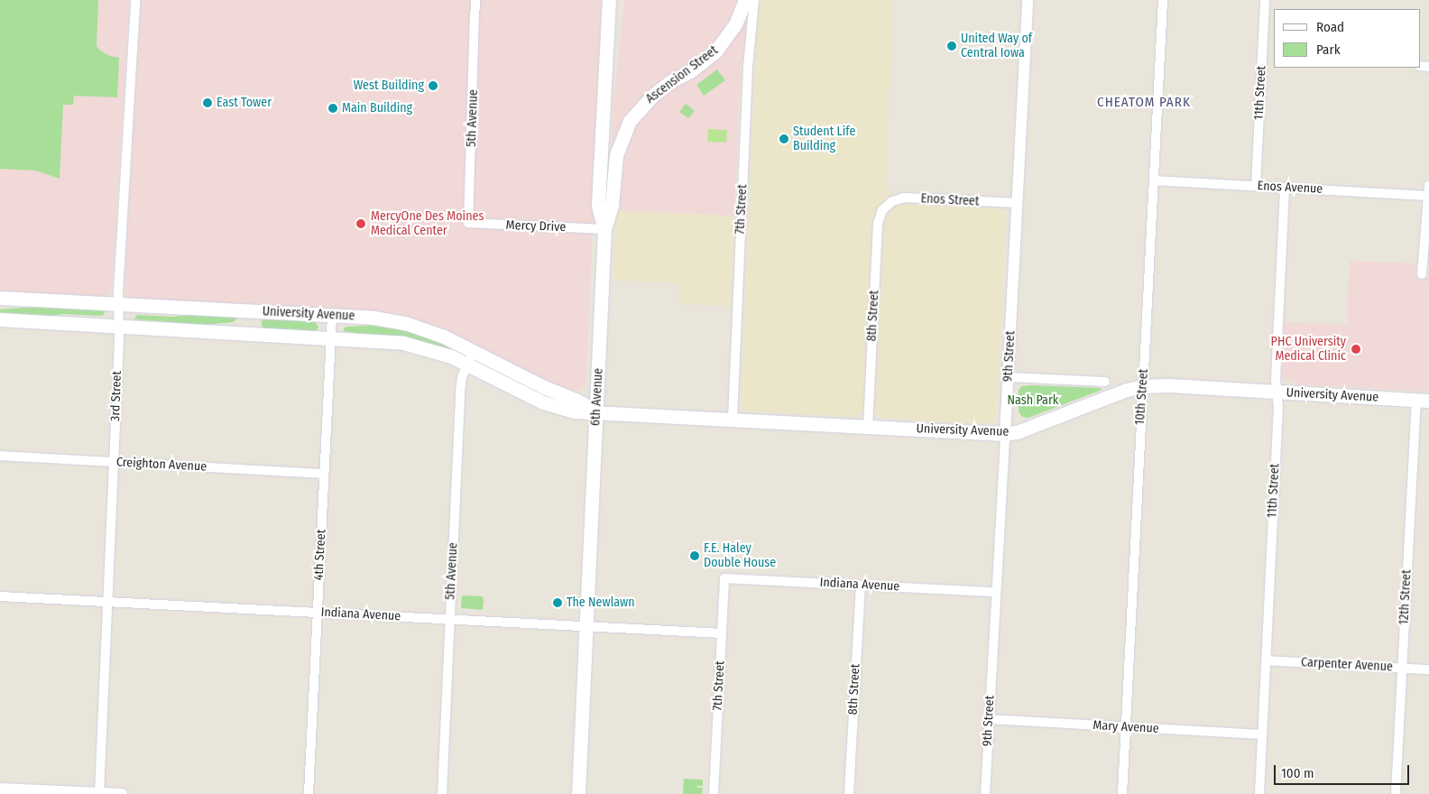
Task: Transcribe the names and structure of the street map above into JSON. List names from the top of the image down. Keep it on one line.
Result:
{"streets":{"main road":["Ascension Street","University Avenue","6th Avenue"],"street":["11th Street","5th Avenue","Enos Avenue","Enos Street","7th Street","Mercy Drive","8th Street","9th Street","3rd Street","10th Street","Creighton Avenue","4th Street","Indiana Avenue","12th Street","Carpenter Avenue","Mary Avenue"]},"crossings":[["Ascension Street","Mercy Drive"],["Ascension Street","6th Avenue"],["11th Street","Enos Avenue"],["11th Street","University Avenue"],["11th Street","Carpenter Avenue"],["11th Street","Mary Avenue"],["5th Avenue","Mercy Drive"],["5th Avenue","University Avenue"],["5th Avenue","Indiana Avenue"],["Enos Avenue","10th Street"],["Enos Street","8th Street"],["Enos Street","9th Street"],["7th Street","University Avenue"],["7th Street","Indiana Avenue"],["Mercy Drive","6th Avenue"],["University Avenue","8th Street"],["University Avenue","9th Street"],["University Avenue","3rd Street"],["University Avenue","6th Avenue"],["University Avenue","10th Street"],["University Avenue","4th Street"],["University Avenue","12th Street"],["8th Street","Indiana Avenue"],["9th Street","Indiana Avenue"],["9th Street","Mary Avenue"],["3rd Street","Creighton Avenue"],["3rd Street","Indiana Avenue"],["6th Avenue","Indiana Avenue"],["10th Street","Mary Avenue"],["Creighton Avenue","4th Street"],["4th Street","Indiana Avenue"],["12th Street","Carpenter Avenue"]],"districts":["CHEATOM PARK"],"parks":["Nash Park"],"places":["United Way of Central Iowa","West Building","East Tower","Main Building","Student Life Building","MercyOne Des Moines Medical Center","PHC University Medical Clinic","F.E. Haley Double House","The Newlawn"],"legend":["Road","Park"],"scale_bar":"100 m"}
